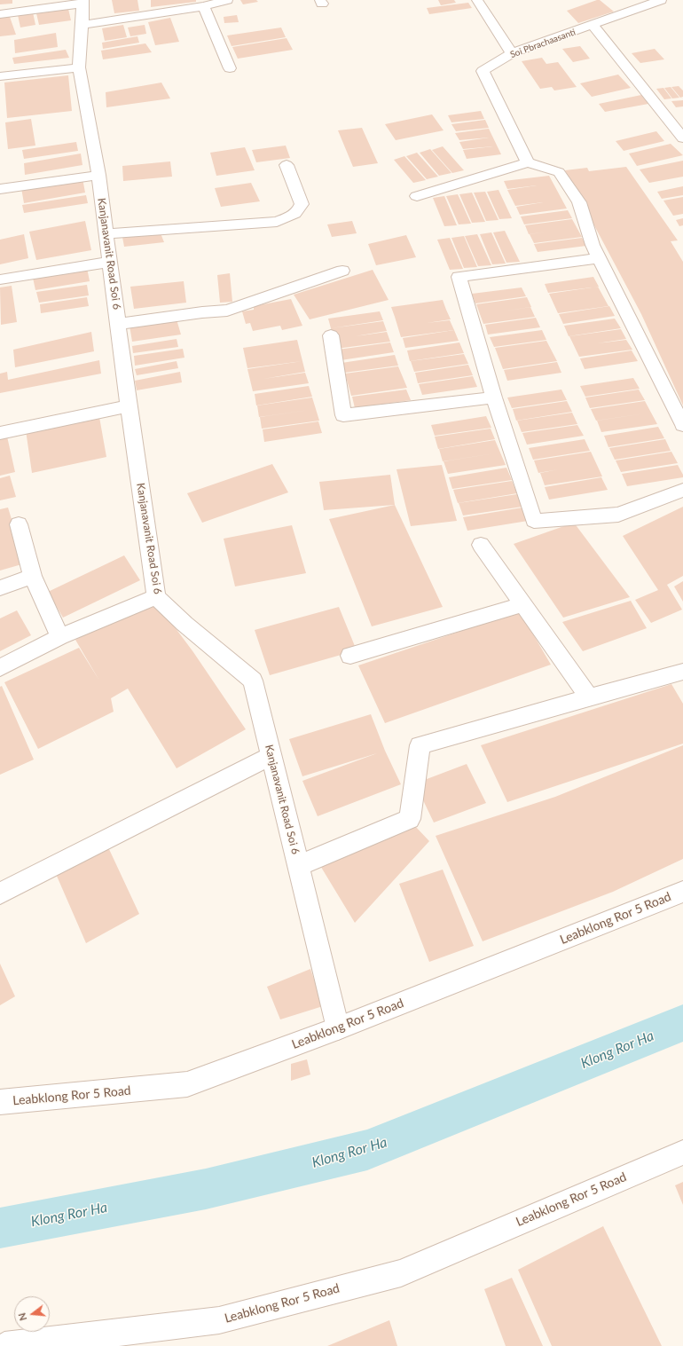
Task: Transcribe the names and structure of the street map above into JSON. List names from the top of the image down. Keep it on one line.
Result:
{"streets":{"street":["Soi Pbrachaasanti","Kanjanavanit Road Soi 6","Leabklong Ror 5 Road"]},"crossings":[["Kanjanavanit Road Soi 6","Leabklong Ror 5 Road"]],"water":["Klong Ror Ha"],"north":"left"}
